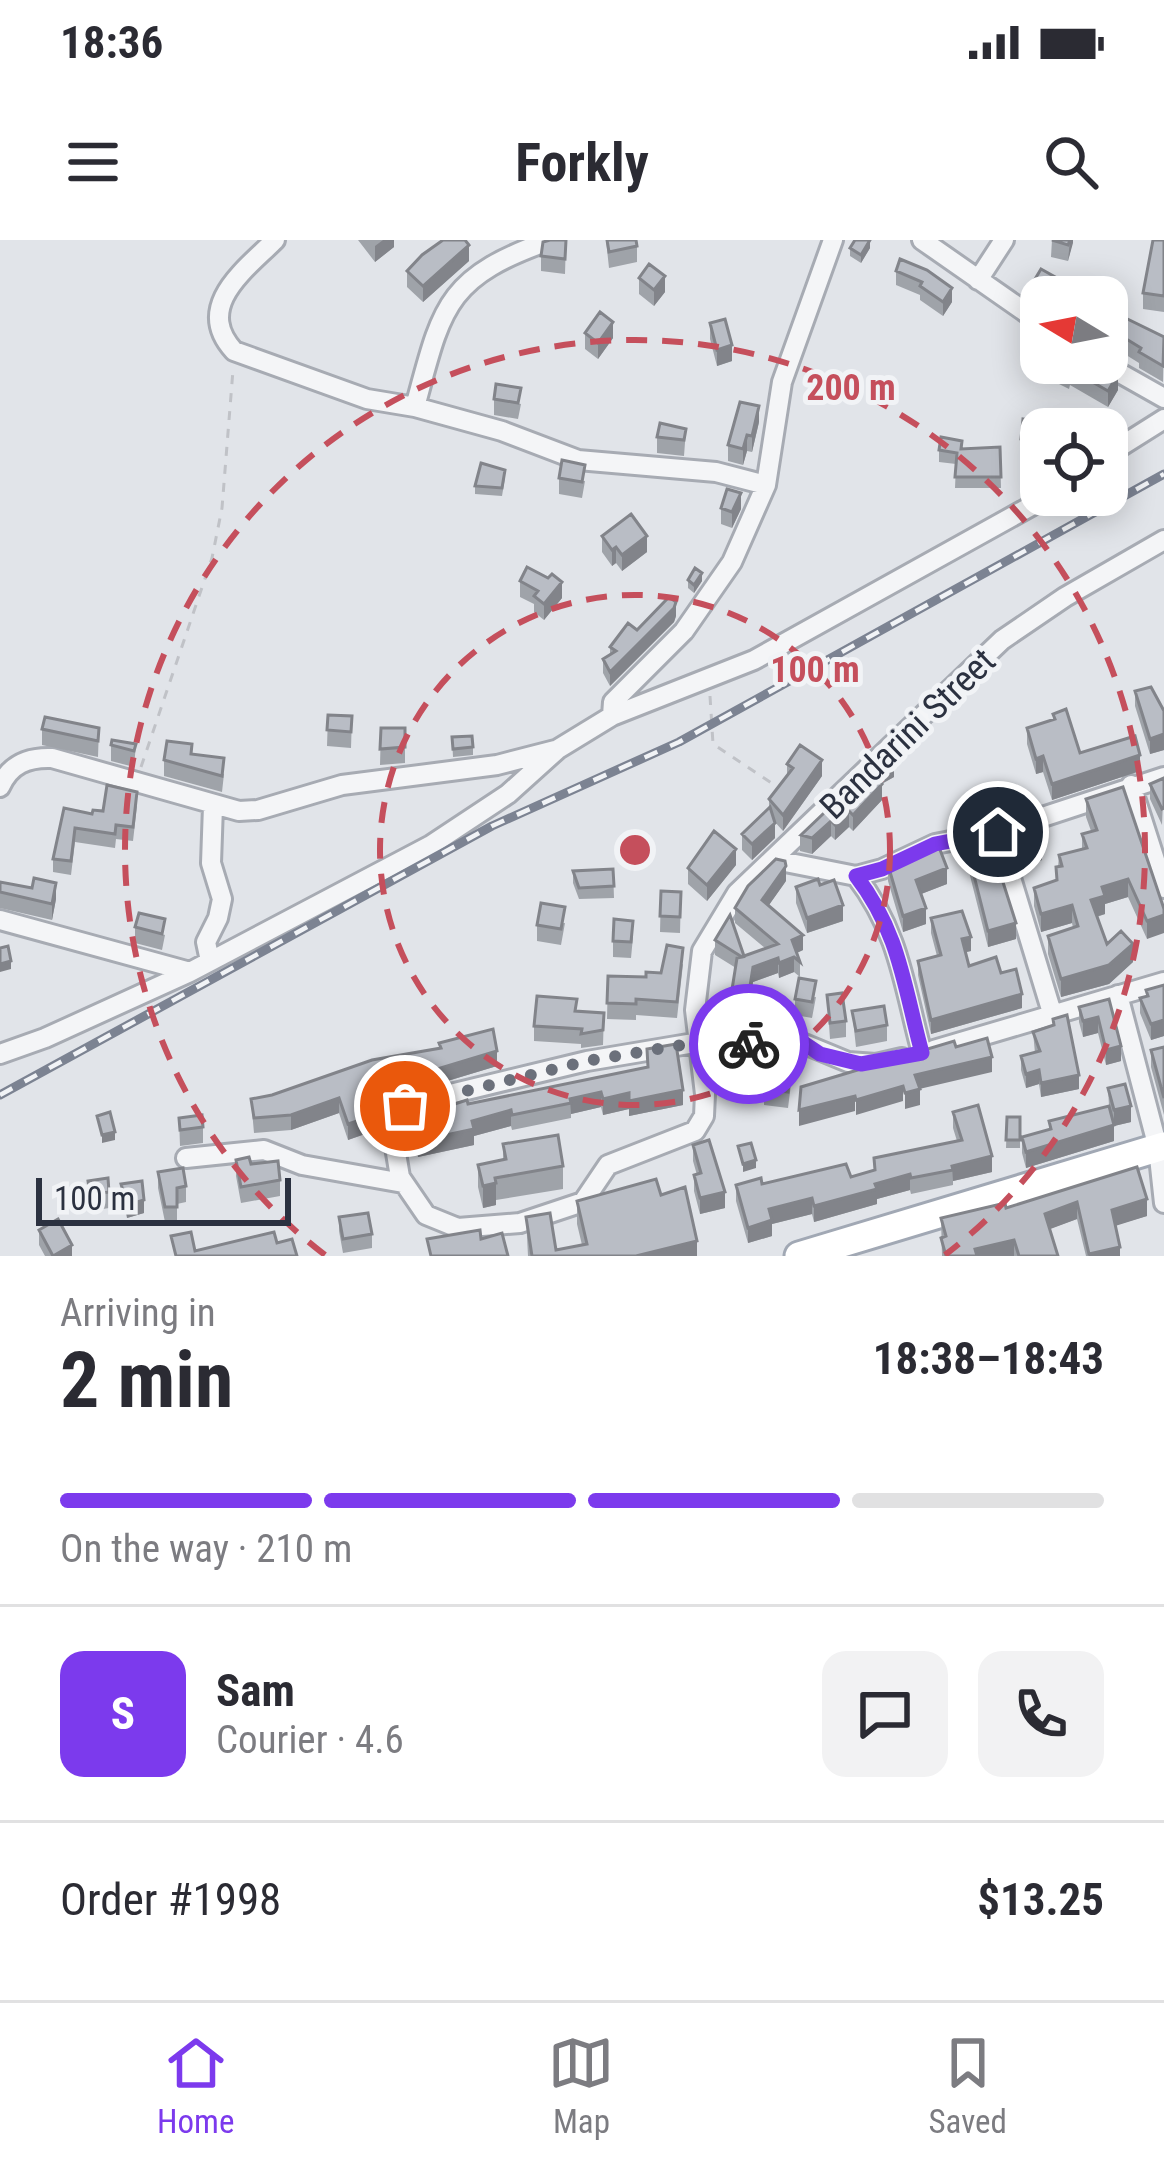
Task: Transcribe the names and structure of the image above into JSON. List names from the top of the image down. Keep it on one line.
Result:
{"streets":{"street":["Bandarini Street"]},"scale_bar":"100 m","north":"left","page":{"status":"18:36","header":"Forkly","scale":"100 m","heading":["2 min","Arriving in","18:38–18:43"],"panel":["Sam","Courier · 4.6","Order #1998","$13.25"],"bar":"On the way · 210 m","round":"S","tabs":["Home","Map","Saved"]},"rings":["200 m","100 m"]}
